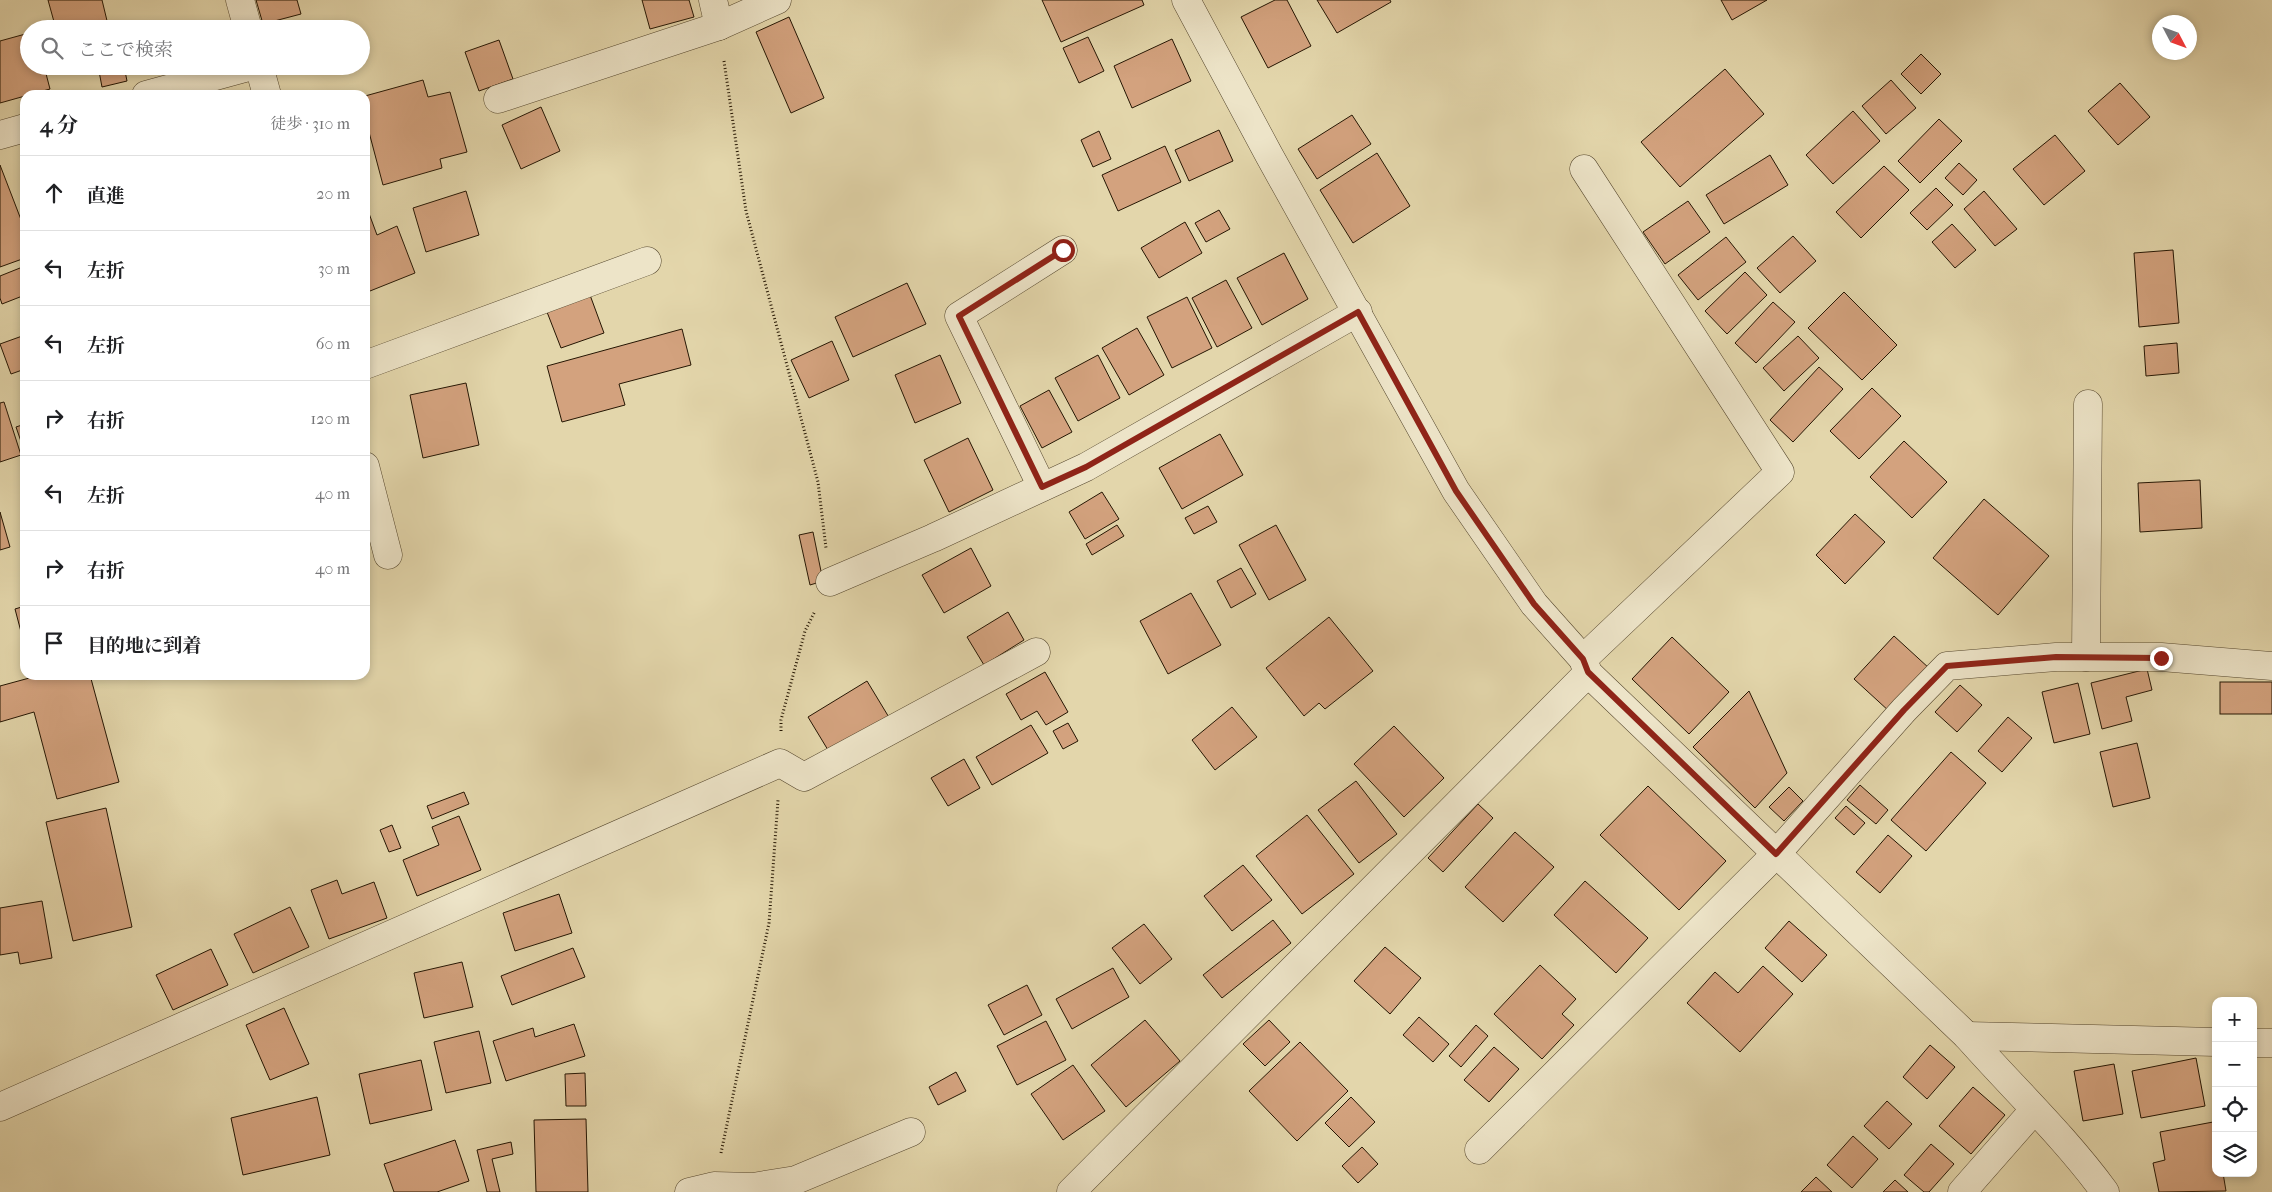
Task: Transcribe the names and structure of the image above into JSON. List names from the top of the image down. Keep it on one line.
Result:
{"north":"bottom right","page":{"search":"ここで検索","heading":["4 分","徒歩 · 310 m"],"list":[["直進","20 m"],["左折","30 m"],["左折","60 m"],["右折","120 m"],["左折","40 m"],["右折","40 m"],"目的地に到着"],"map_buttons":["+","−"]}}
